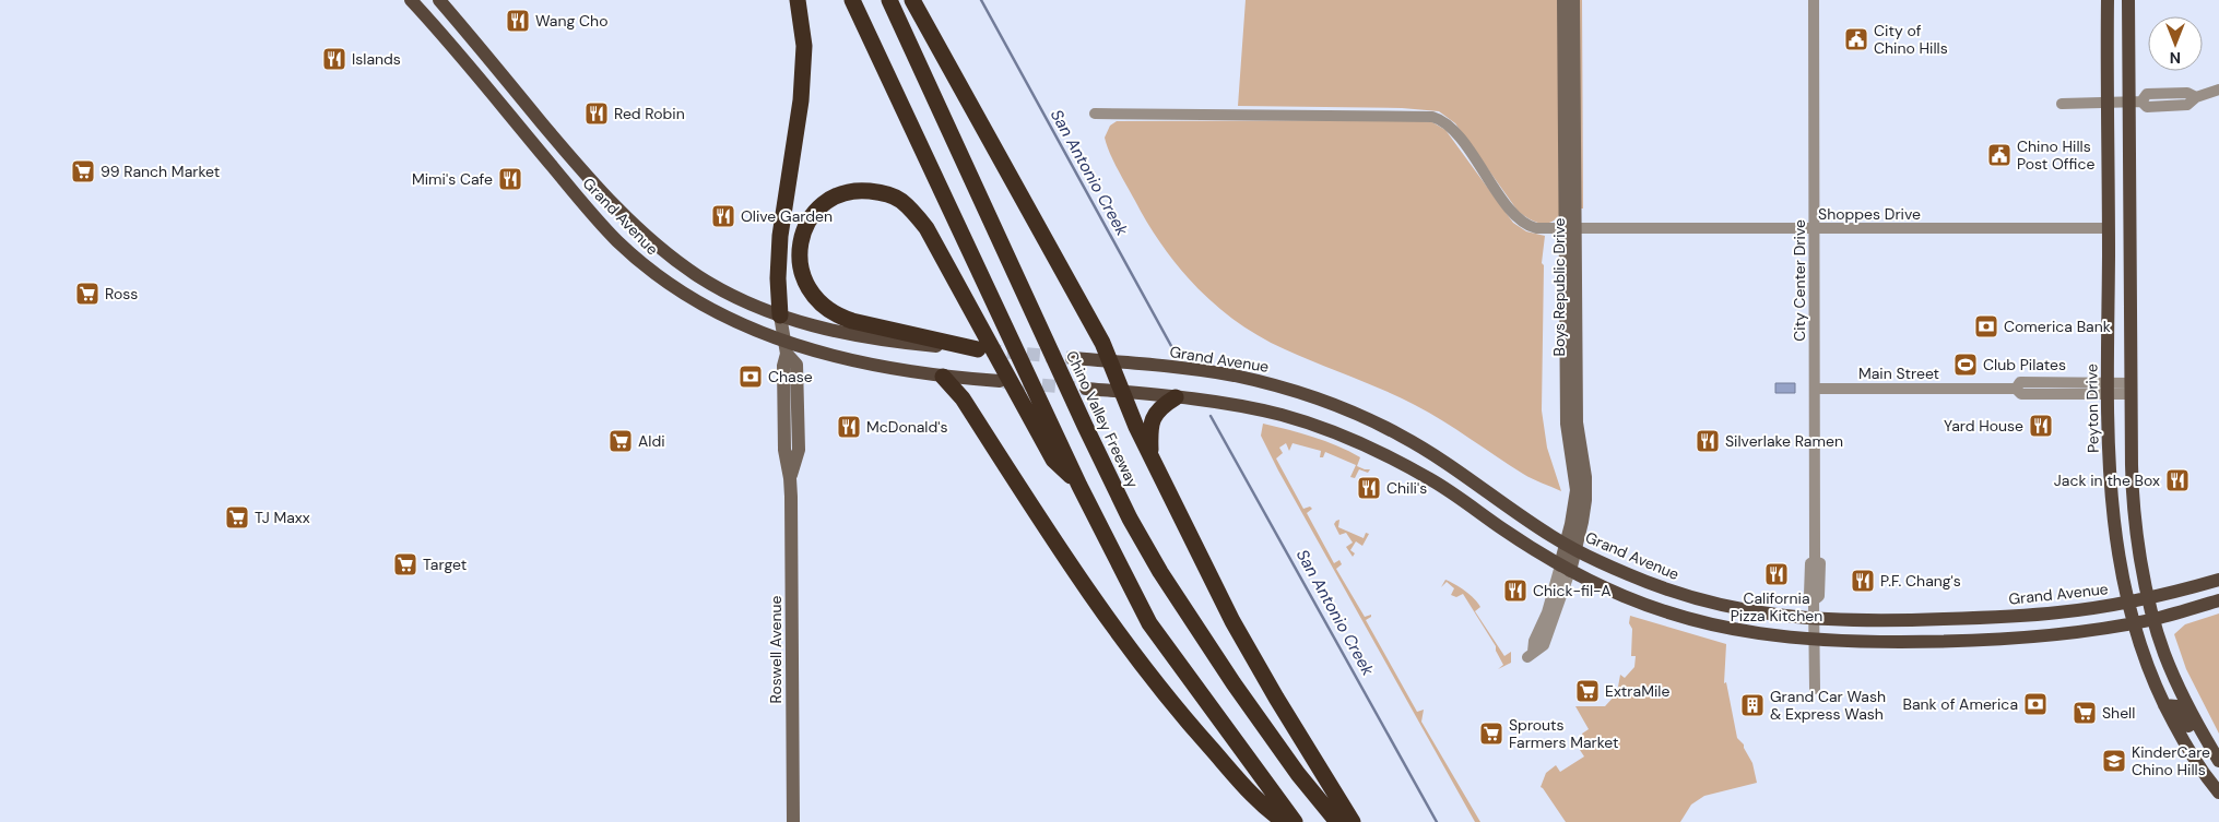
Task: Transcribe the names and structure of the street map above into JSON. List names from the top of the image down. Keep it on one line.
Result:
{"streets":{"highway":["Chino Valley Freeway"],"main road":["Grand Avenue","Boys Republic Drive","Peyton Drive","Roswell Avenue"],"street":["Shoppes Drive","City Center Drive","Main Street"]},"crossings":[["Shoppes Drive","City Center Drive"],["Shoppes Drive","Boys Republic Drive"],["Shoppes Drive","Peyton Drive"],["Grand Avenue","City Center Drive"],["Grand Avenue","Boys Republic Drive"],["Grand Avenue","Peyton Drive"],["Grand Avenue","Roswell Avenue"],["City Center Drive","Main Street"],["Main Street","Peyton Drive"]],"water":["San Antonio Creek"],"places":{"restaurant":["Wang Cho","Islands","Red Robin","Mimi's Cafe","Olive Garden","Yard House","McDonald's","Silverlake Ramen","Jack in the Box","Chili's","California Pizza Kitchen","P.F. Chang's","Chick-fil-A"],"public building":["City of Chino Hills","Chino Hills Post Office"],"supermarket":["99 Ranch Market","Ross","Aldi","TJ Maxx","Target","ExtraMile","Shell","Sprouts Farmers Market"],"bank":["Comerica Bank","Chase","Bank of America"],"sports":["Club Pilates"],"building":["Grand Car Wash & Express Wash"],"school or university":["KinderCare Chino Hills"]},"north":"bottom"}
